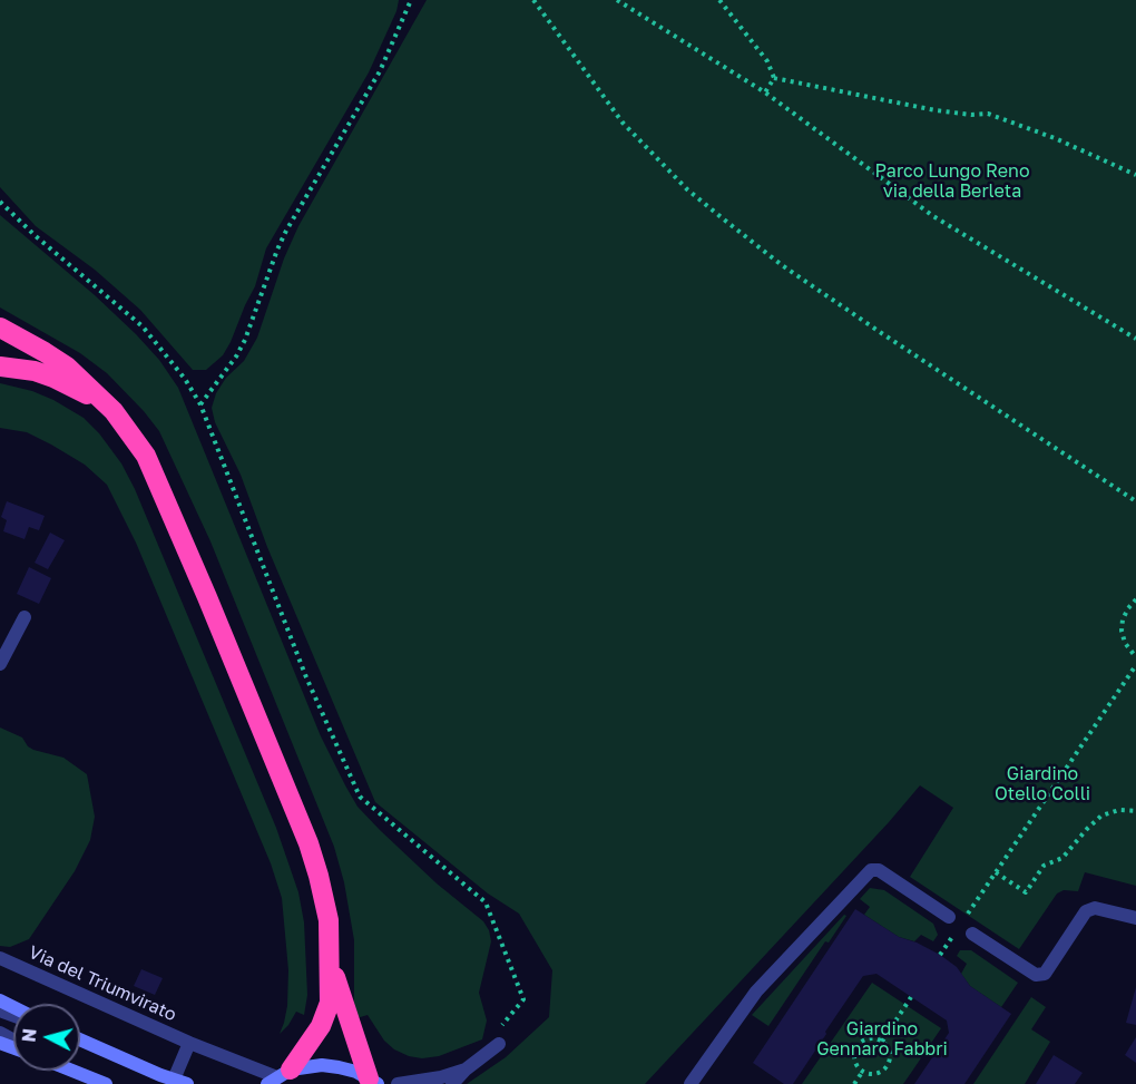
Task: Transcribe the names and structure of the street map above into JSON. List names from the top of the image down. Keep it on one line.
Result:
{"streets":{"main road":["Via del Triumvirato"]},"parks":["Parco Lungo Reno via della Berleta","Giardino Otello Colli","Giardino Gennaro Fabbri"],"north":"left"}
